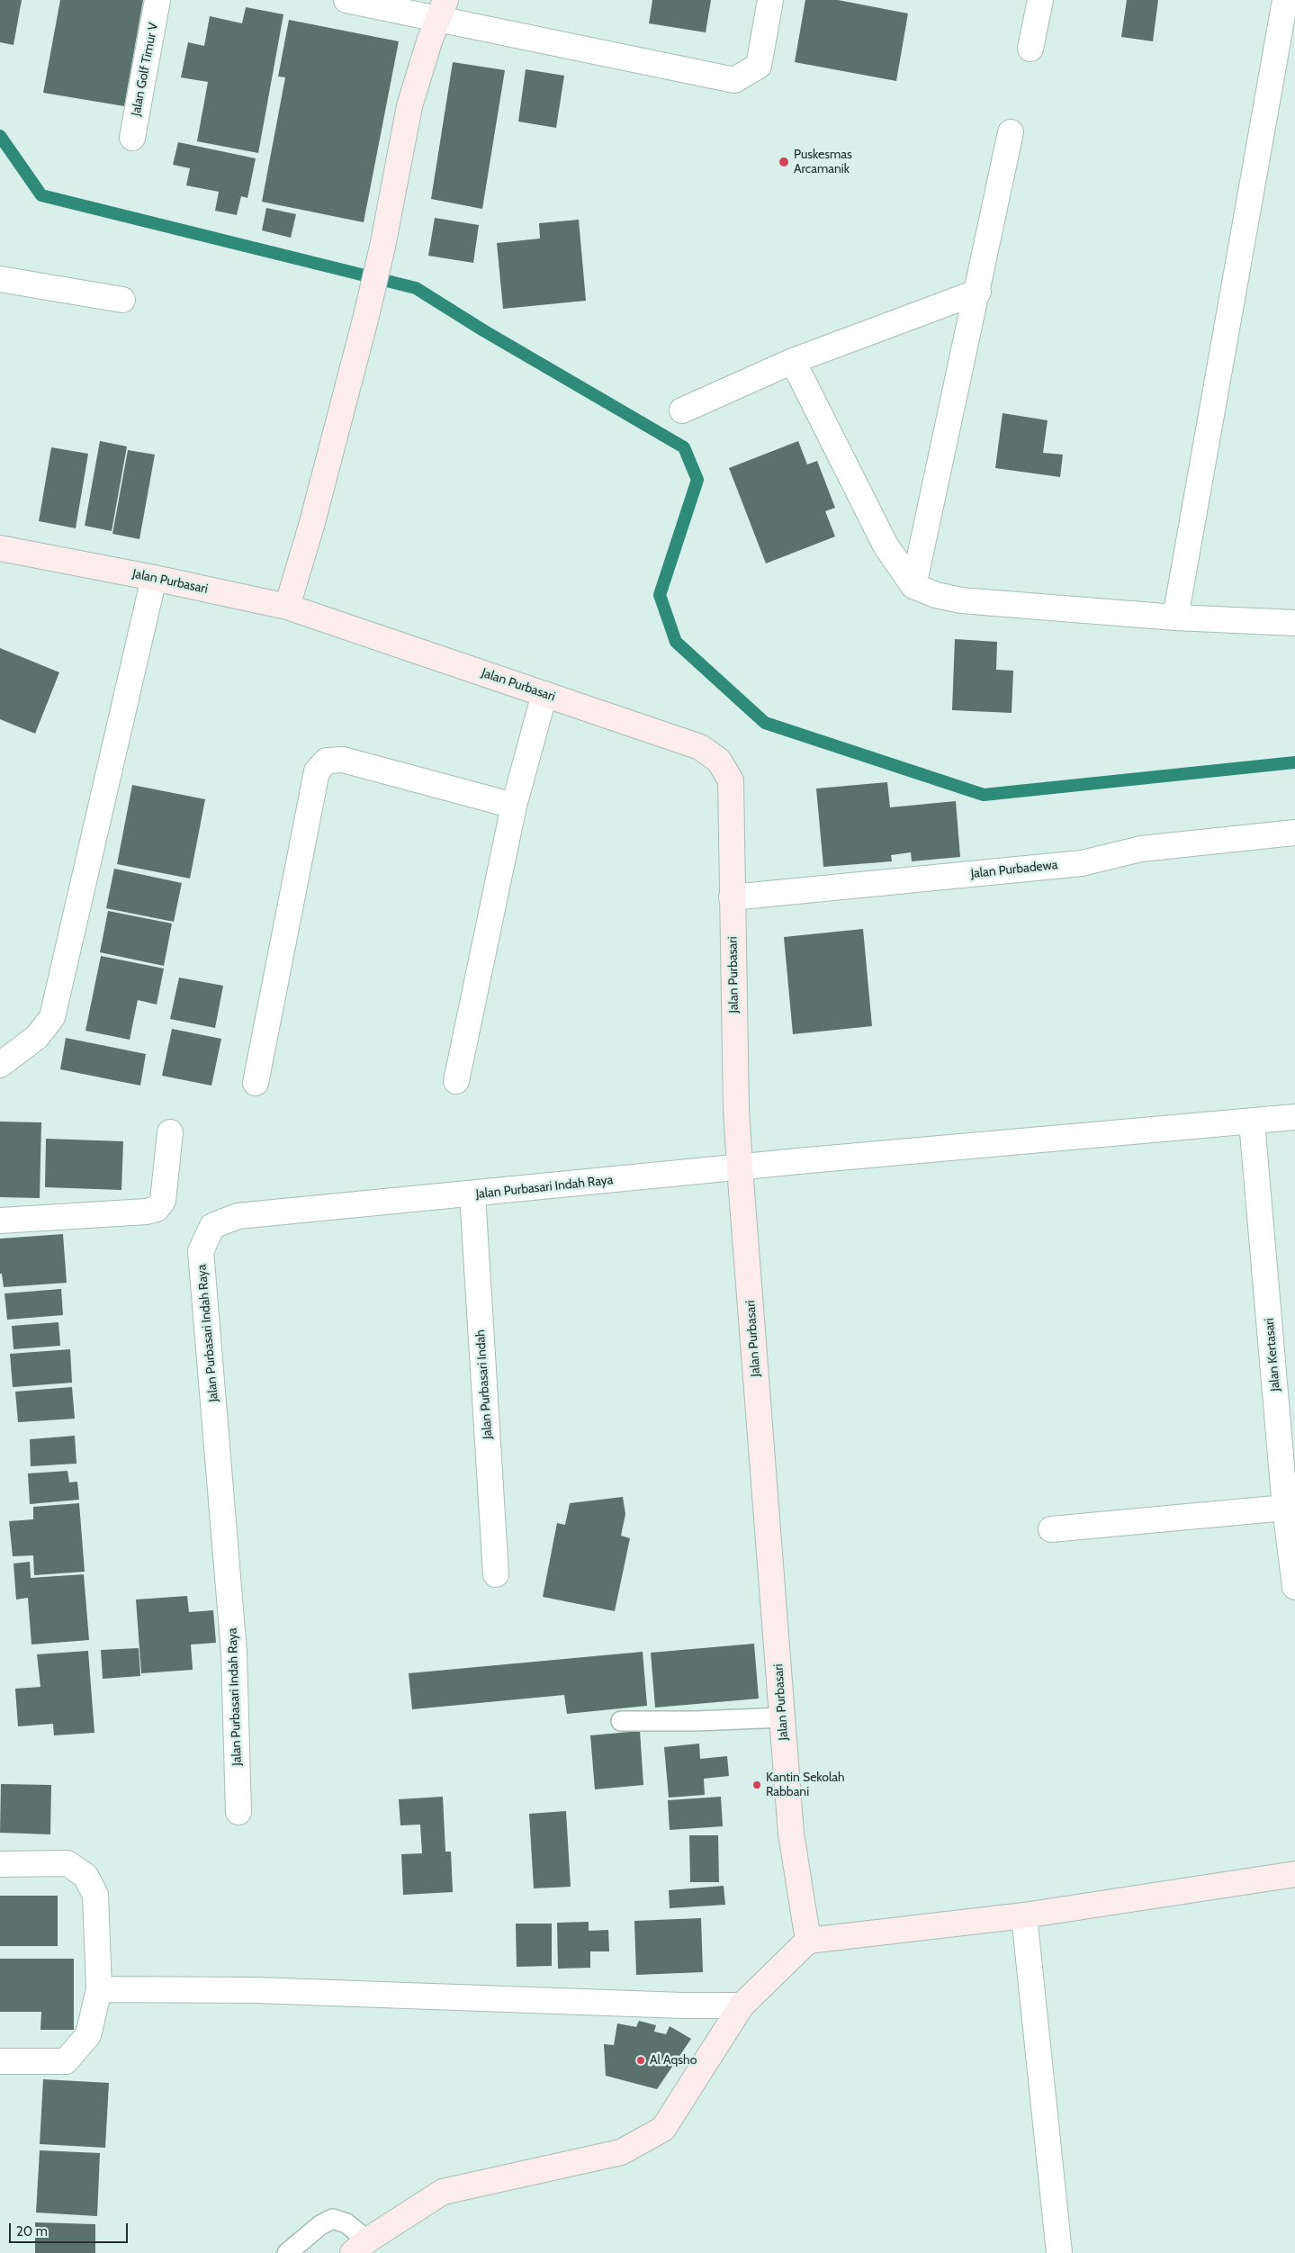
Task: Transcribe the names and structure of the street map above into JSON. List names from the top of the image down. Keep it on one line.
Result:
{"streets":{"street":["Jalan Golf Timur V","Jalan Purbasari","Jalan Purbadewa","Jalan Purbasari Indah Raya","Jalan Kertasari","Jalan Purbasari Indah"]},"crossings":[["Jalan Purbasari","Jalan Purbadewa"],["Jalan Purbasari","Jalan Purbasari Indah Raya"],["Jalan Purbasari Indah Raya","Jalan Kertasari"],["Jalan Purbasari Indah Raya","Jalan Purbasari Indah"]],"places":["Puskesmas Arcamanik","Kantin Sekolah Rabbani","Al Aqsho"],"scale_bar":"20 m"}
